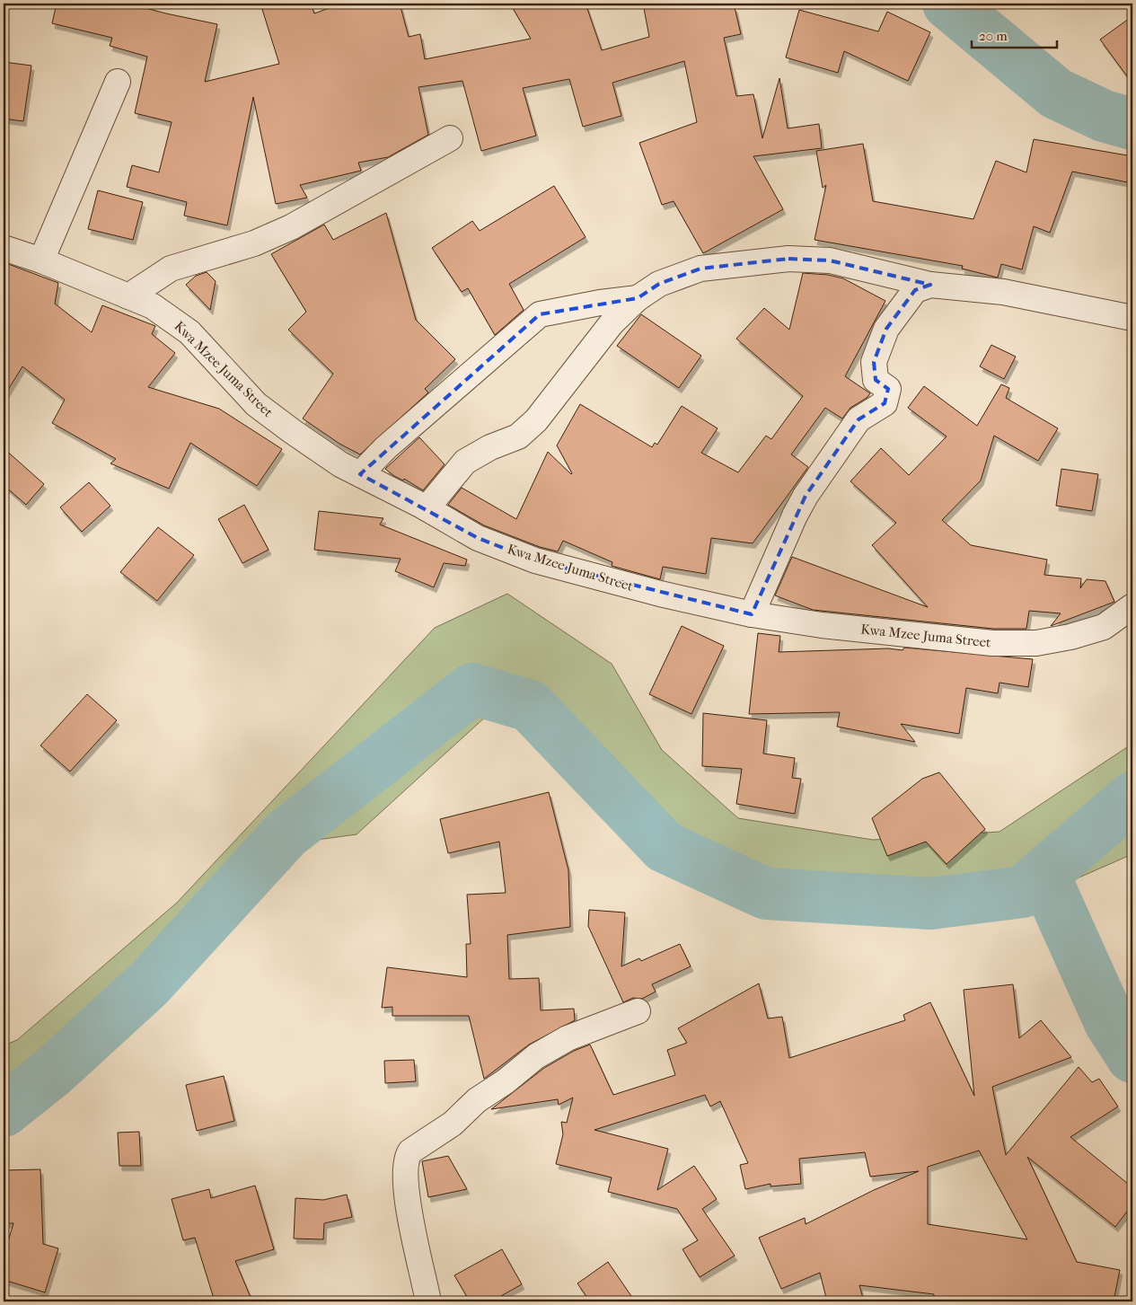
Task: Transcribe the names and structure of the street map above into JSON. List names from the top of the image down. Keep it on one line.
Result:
{"streets":{"street":["Kwa Mzee Juma Street"]},"scale_bar":"20 m"}
